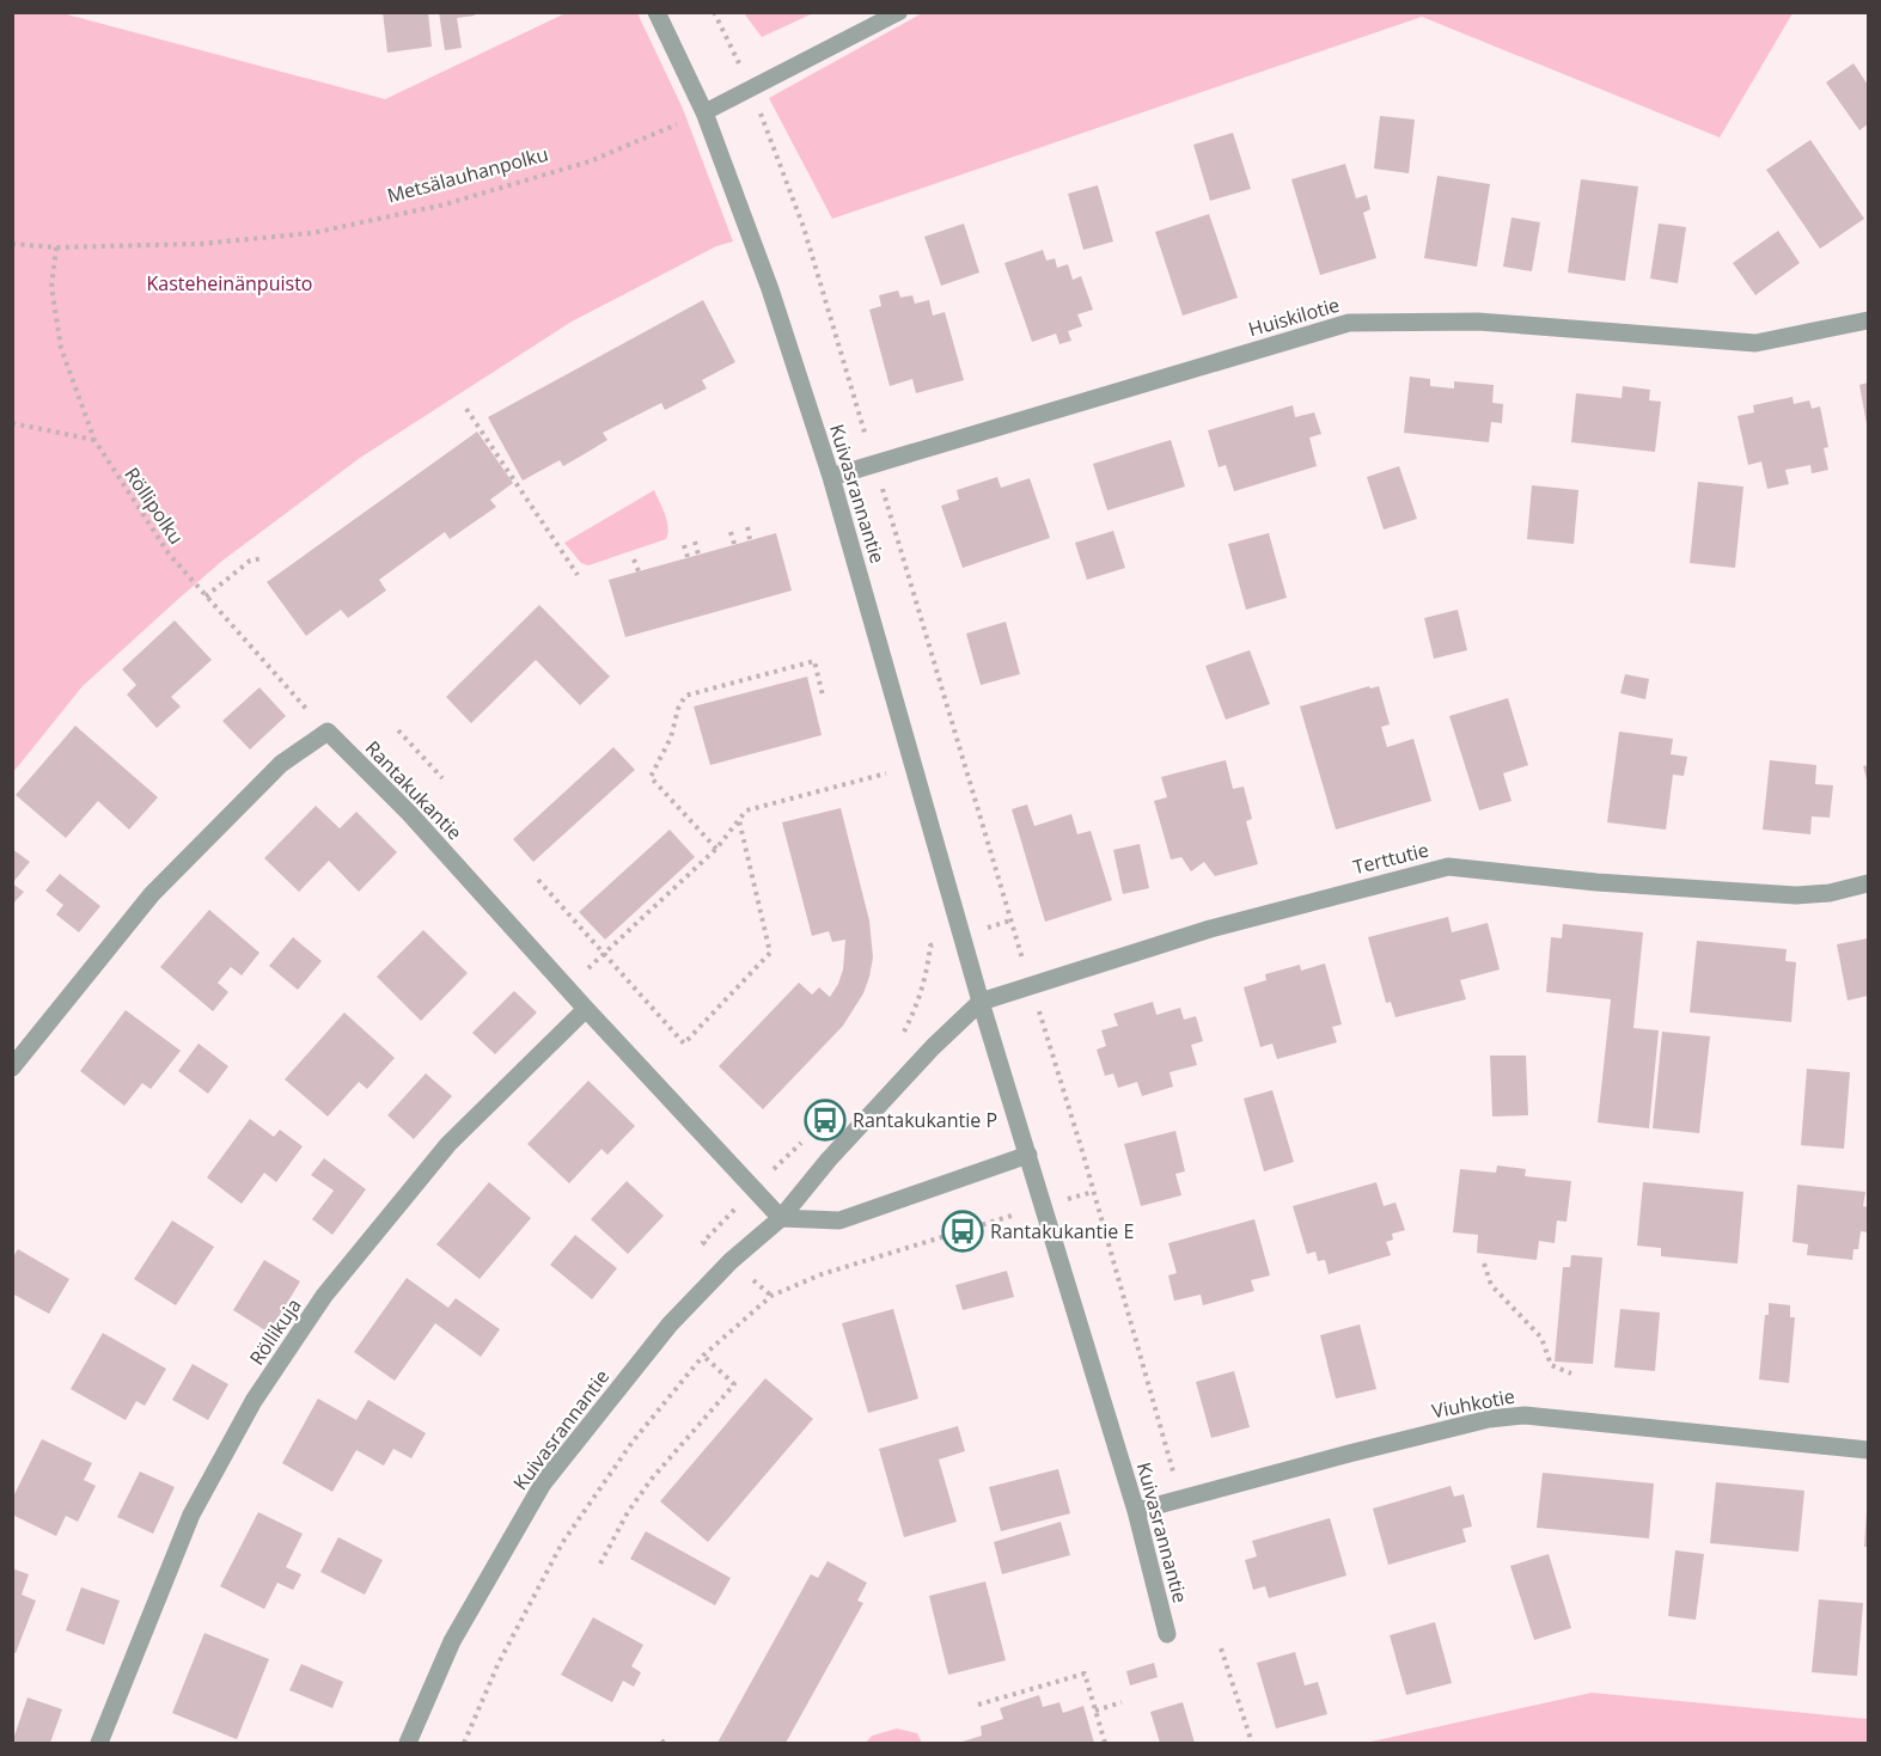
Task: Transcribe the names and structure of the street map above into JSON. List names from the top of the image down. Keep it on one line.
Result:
{"streets":{"street":["Huiskilotie","Kuivasrannantie","Rantakukantie","Terttutie","Röllikuja","Viuhkotie"],"path":["Metsälauhanpolku","Röllipolku"]},"crossings":[["Metsälauhanpolku","Kuivasrannantie"],["Metsälauhanpolku","Röllipolku"],["Huiskilotie","Kuivasrannantie"],["Kuivasrannantie","Rantakukantie"],["Kuivasrannantie","Terttutie"],["Kuivasrannantie","Viuhkotie"],["Röllipolku","Rantakukantie"],["Rantakukantie","Röllikuja"]],"parks":["Kasteheinänpuisto"],"places":{"bus stop":["Rantakukantie P","Rantakukantie E"]}}
